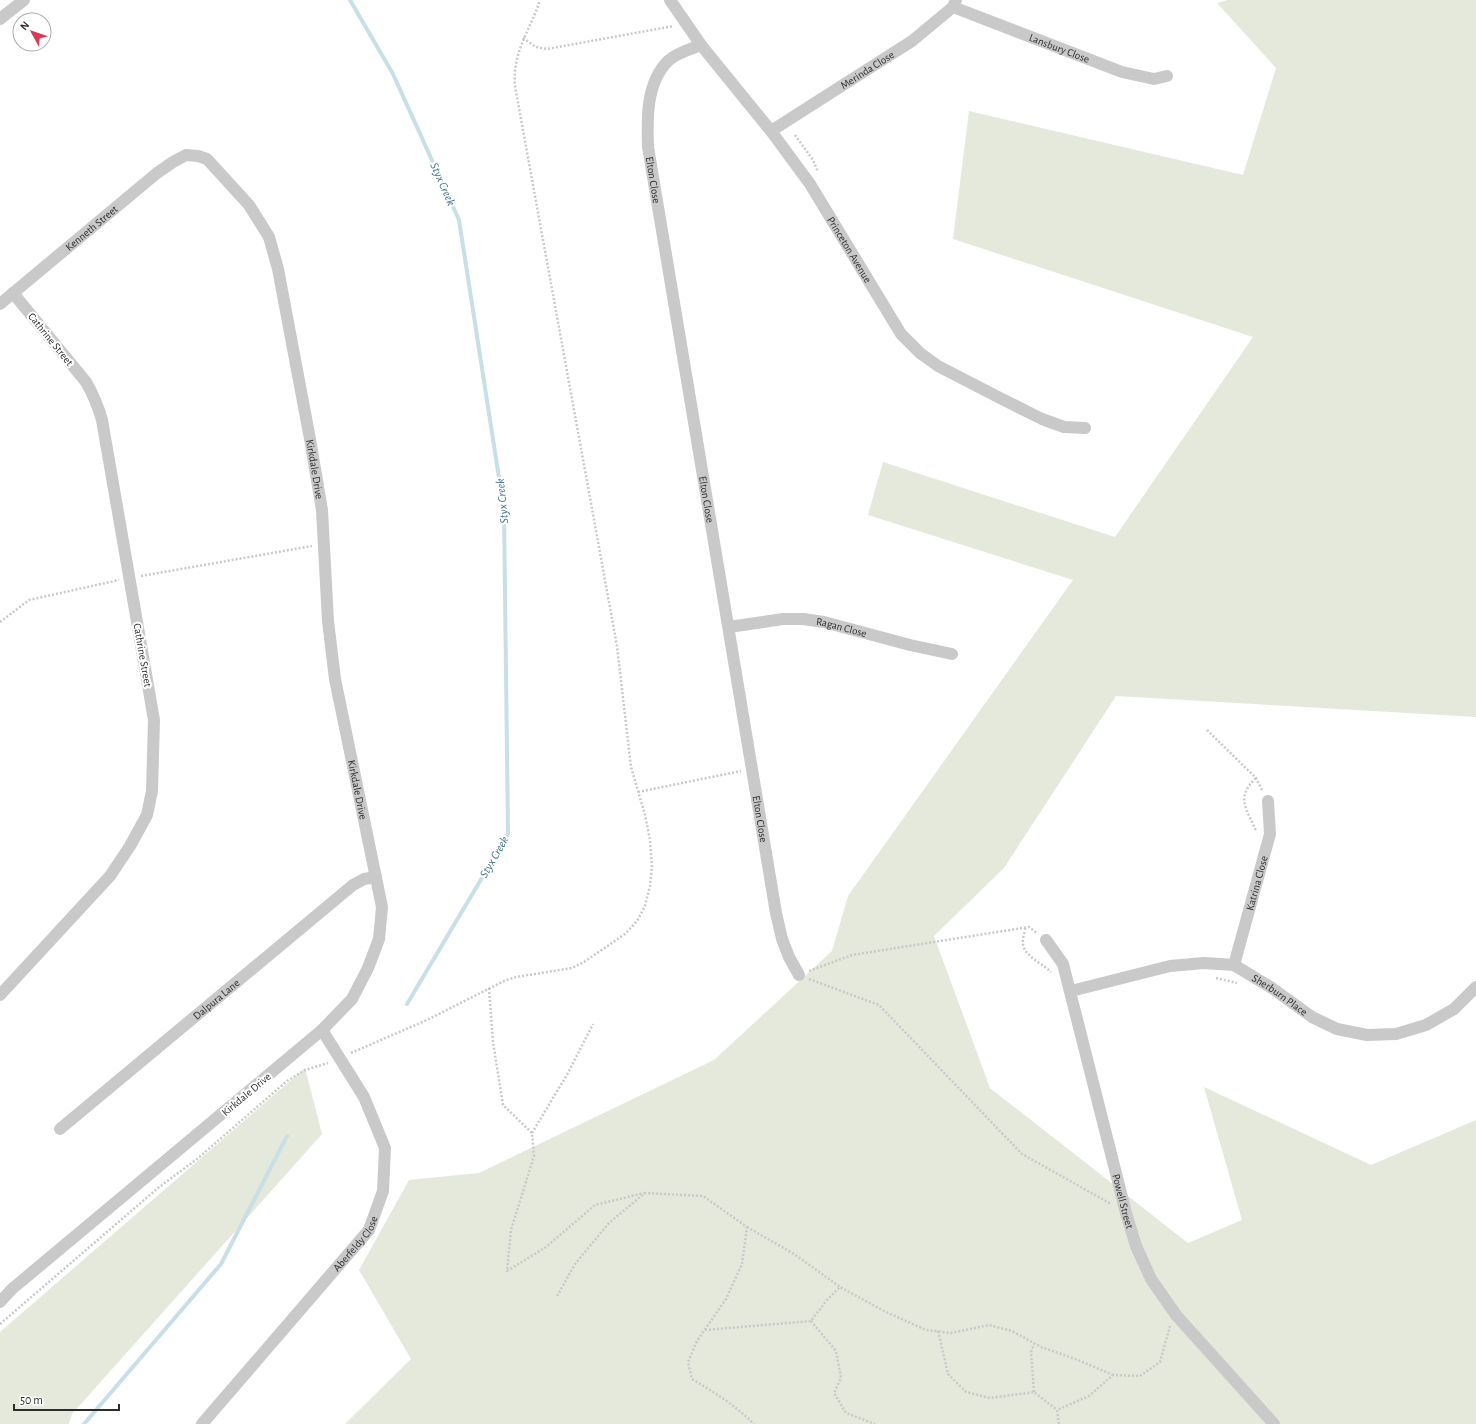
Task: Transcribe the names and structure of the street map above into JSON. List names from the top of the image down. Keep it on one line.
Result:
{"streets":{"street":["Lansbury Close","Merinda Close","Elton Close","Kenneth Street","Princeton Avenue","Cathrine Street","Kirkdale Drive","Ragan Close","Katrina Close","Sherburn Place","Dalpura Lane","Powell Street","Aberfeldy Close"]},"crossings":[["Lansbury Close","Merinda Close"],["Merinda Close","Princeton Avenue"],["Elton Close","Princeton Avenue"],["Elton Close","Ragan Close"],["Kenneth Street","Cathrine Street"],["Kenneth Street","Kirkdale Drive"],["Kirkdale Drive","Dalpura Lane"],["Kirkdale Drive","Aberfeldy Close"],["Katrina Close","Sherburn Place"],["Sherburn Place","Powell Street"]],"water":["Styx Creek"],"scale_bar":"50 m","north":"top left"}
